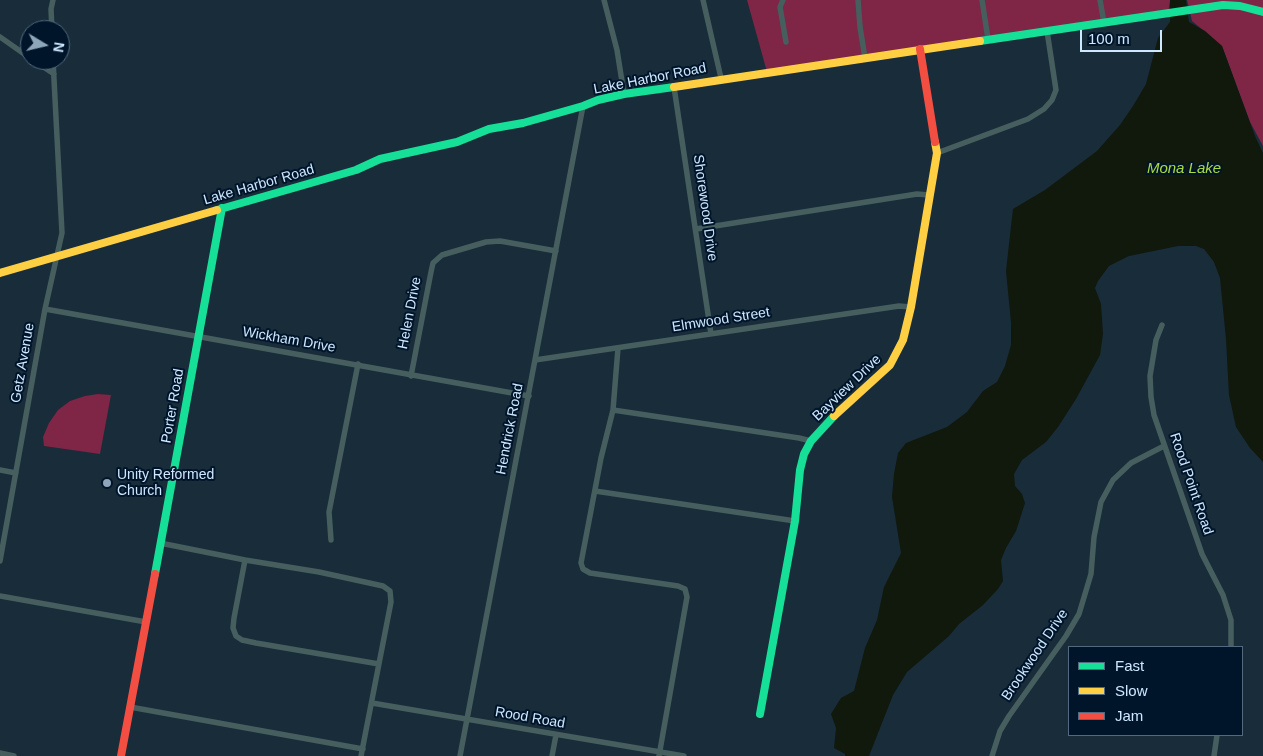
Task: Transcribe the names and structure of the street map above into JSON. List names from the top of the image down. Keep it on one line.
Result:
{"streets":{"street":["Lake Harbor Road","Shorewood Drive","Helen Drive","Elmwood Street","Wickham Drive","Getz Avenue","Bayview Drive","Porter Road","Hendrick Road","Rood Point Road","Brookwood Drive","Rood Road"]},"crossings":[["Lake Harbor Road","Shorewood Drive"],["Lake Harbor Road","Getz Avenue"],["Lake Harbor Road","Bayview Drive"],["Lake Harbor Road","Porter Road"],["Lake Harbor Road","Hendrick Road"],["Shorewood Drive","Elmwood Street"],["Helen Drive","Wickham Drive"],["Helen Drive","Hendrick Road"],["Elmwood Street","Bayview Drive"],["Elmwood Street","Hendrick Road"],["Wickham Drive","Getz Avenue"],["Wickham Drive","Porter Road"],["Wickham Drive","Hendrick Road"],["Hendrick Road","Rood Road"],["Rood Point Road","Brookwood Drive"]],"water":["Mona Lake"],"places":["Unity Reformed Church"],"legend":["Fast","Slow","Jam"],"scale_bar":"100 m","north":"right"}
